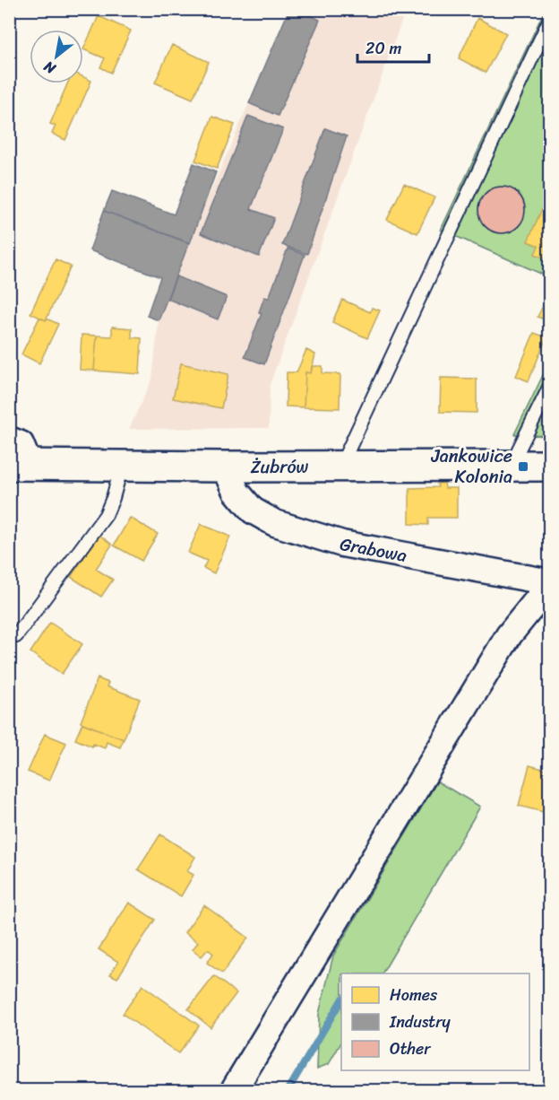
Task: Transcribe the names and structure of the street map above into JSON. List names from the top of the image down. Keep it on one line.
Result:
{"streets":{"main road":["Żubrów"],"street":["Grabowa"]},"crossings":[["Żubrów","Grabowa"]],"places":{"transit":["Jankowice Kolonia"]},"legend":["Homes","Industry","Other"],"scale_bar":"20 m","north":"bottom left"}
